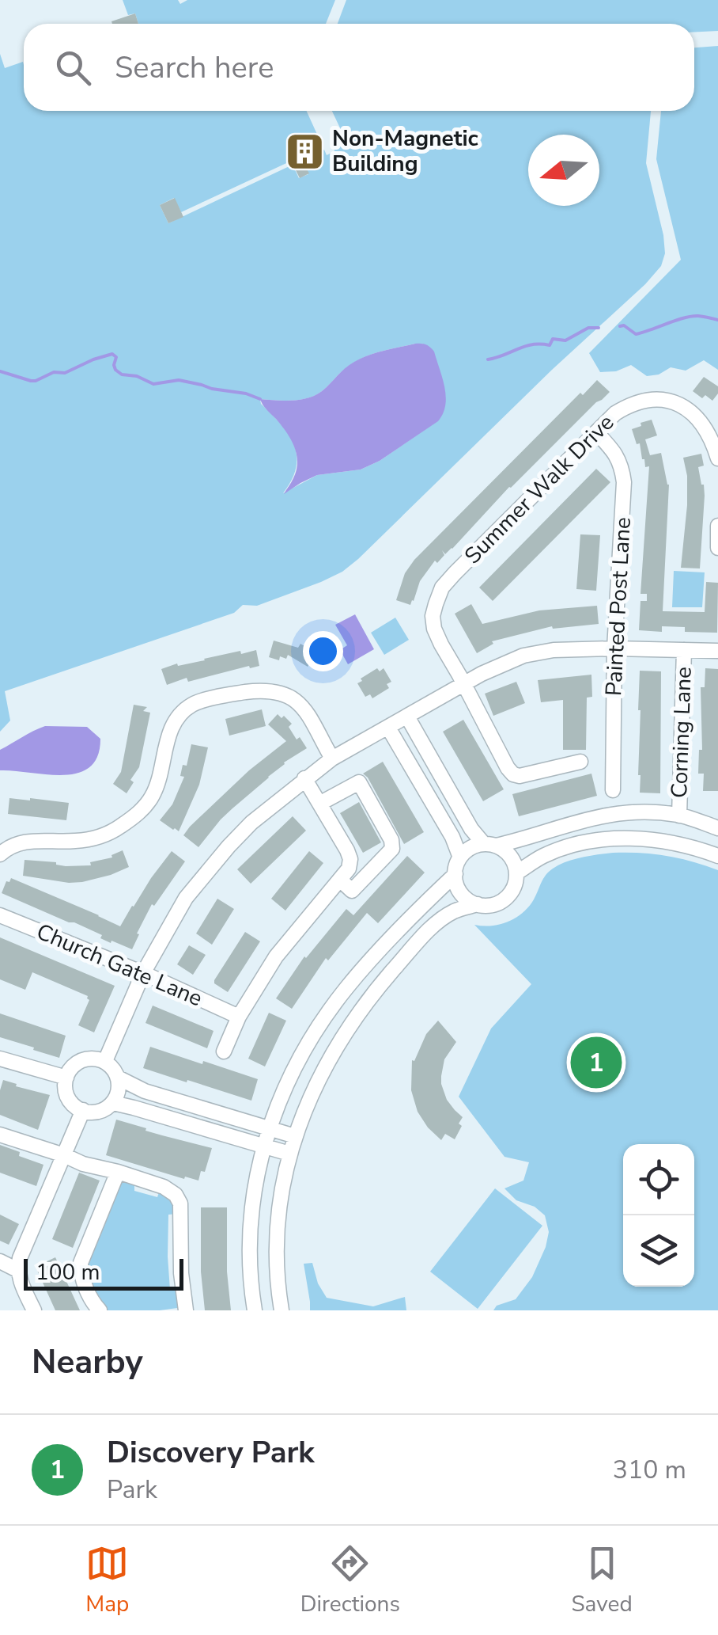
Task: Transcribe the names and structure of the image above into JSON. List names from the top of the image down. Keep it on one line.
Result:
{"streets":{"street":["Summer Walk Drive","Painted Post Lane","Corning Lane","Church Gate Lane"]},"crossings":[["Summer Walk Drive","Painted Post Lane"]],"places":{"building":["Non-Magnetic Building"]},"scale_bar":"100 m","north":"left","page":{"search":"Search here","pins":"1","scale":"100 m","heading":"Nearby","list":[{"mark":"1","name":"Discovery Park","note":"Park","value":"310 m"}],"nav":["Map","Directions","Saved"]}}
